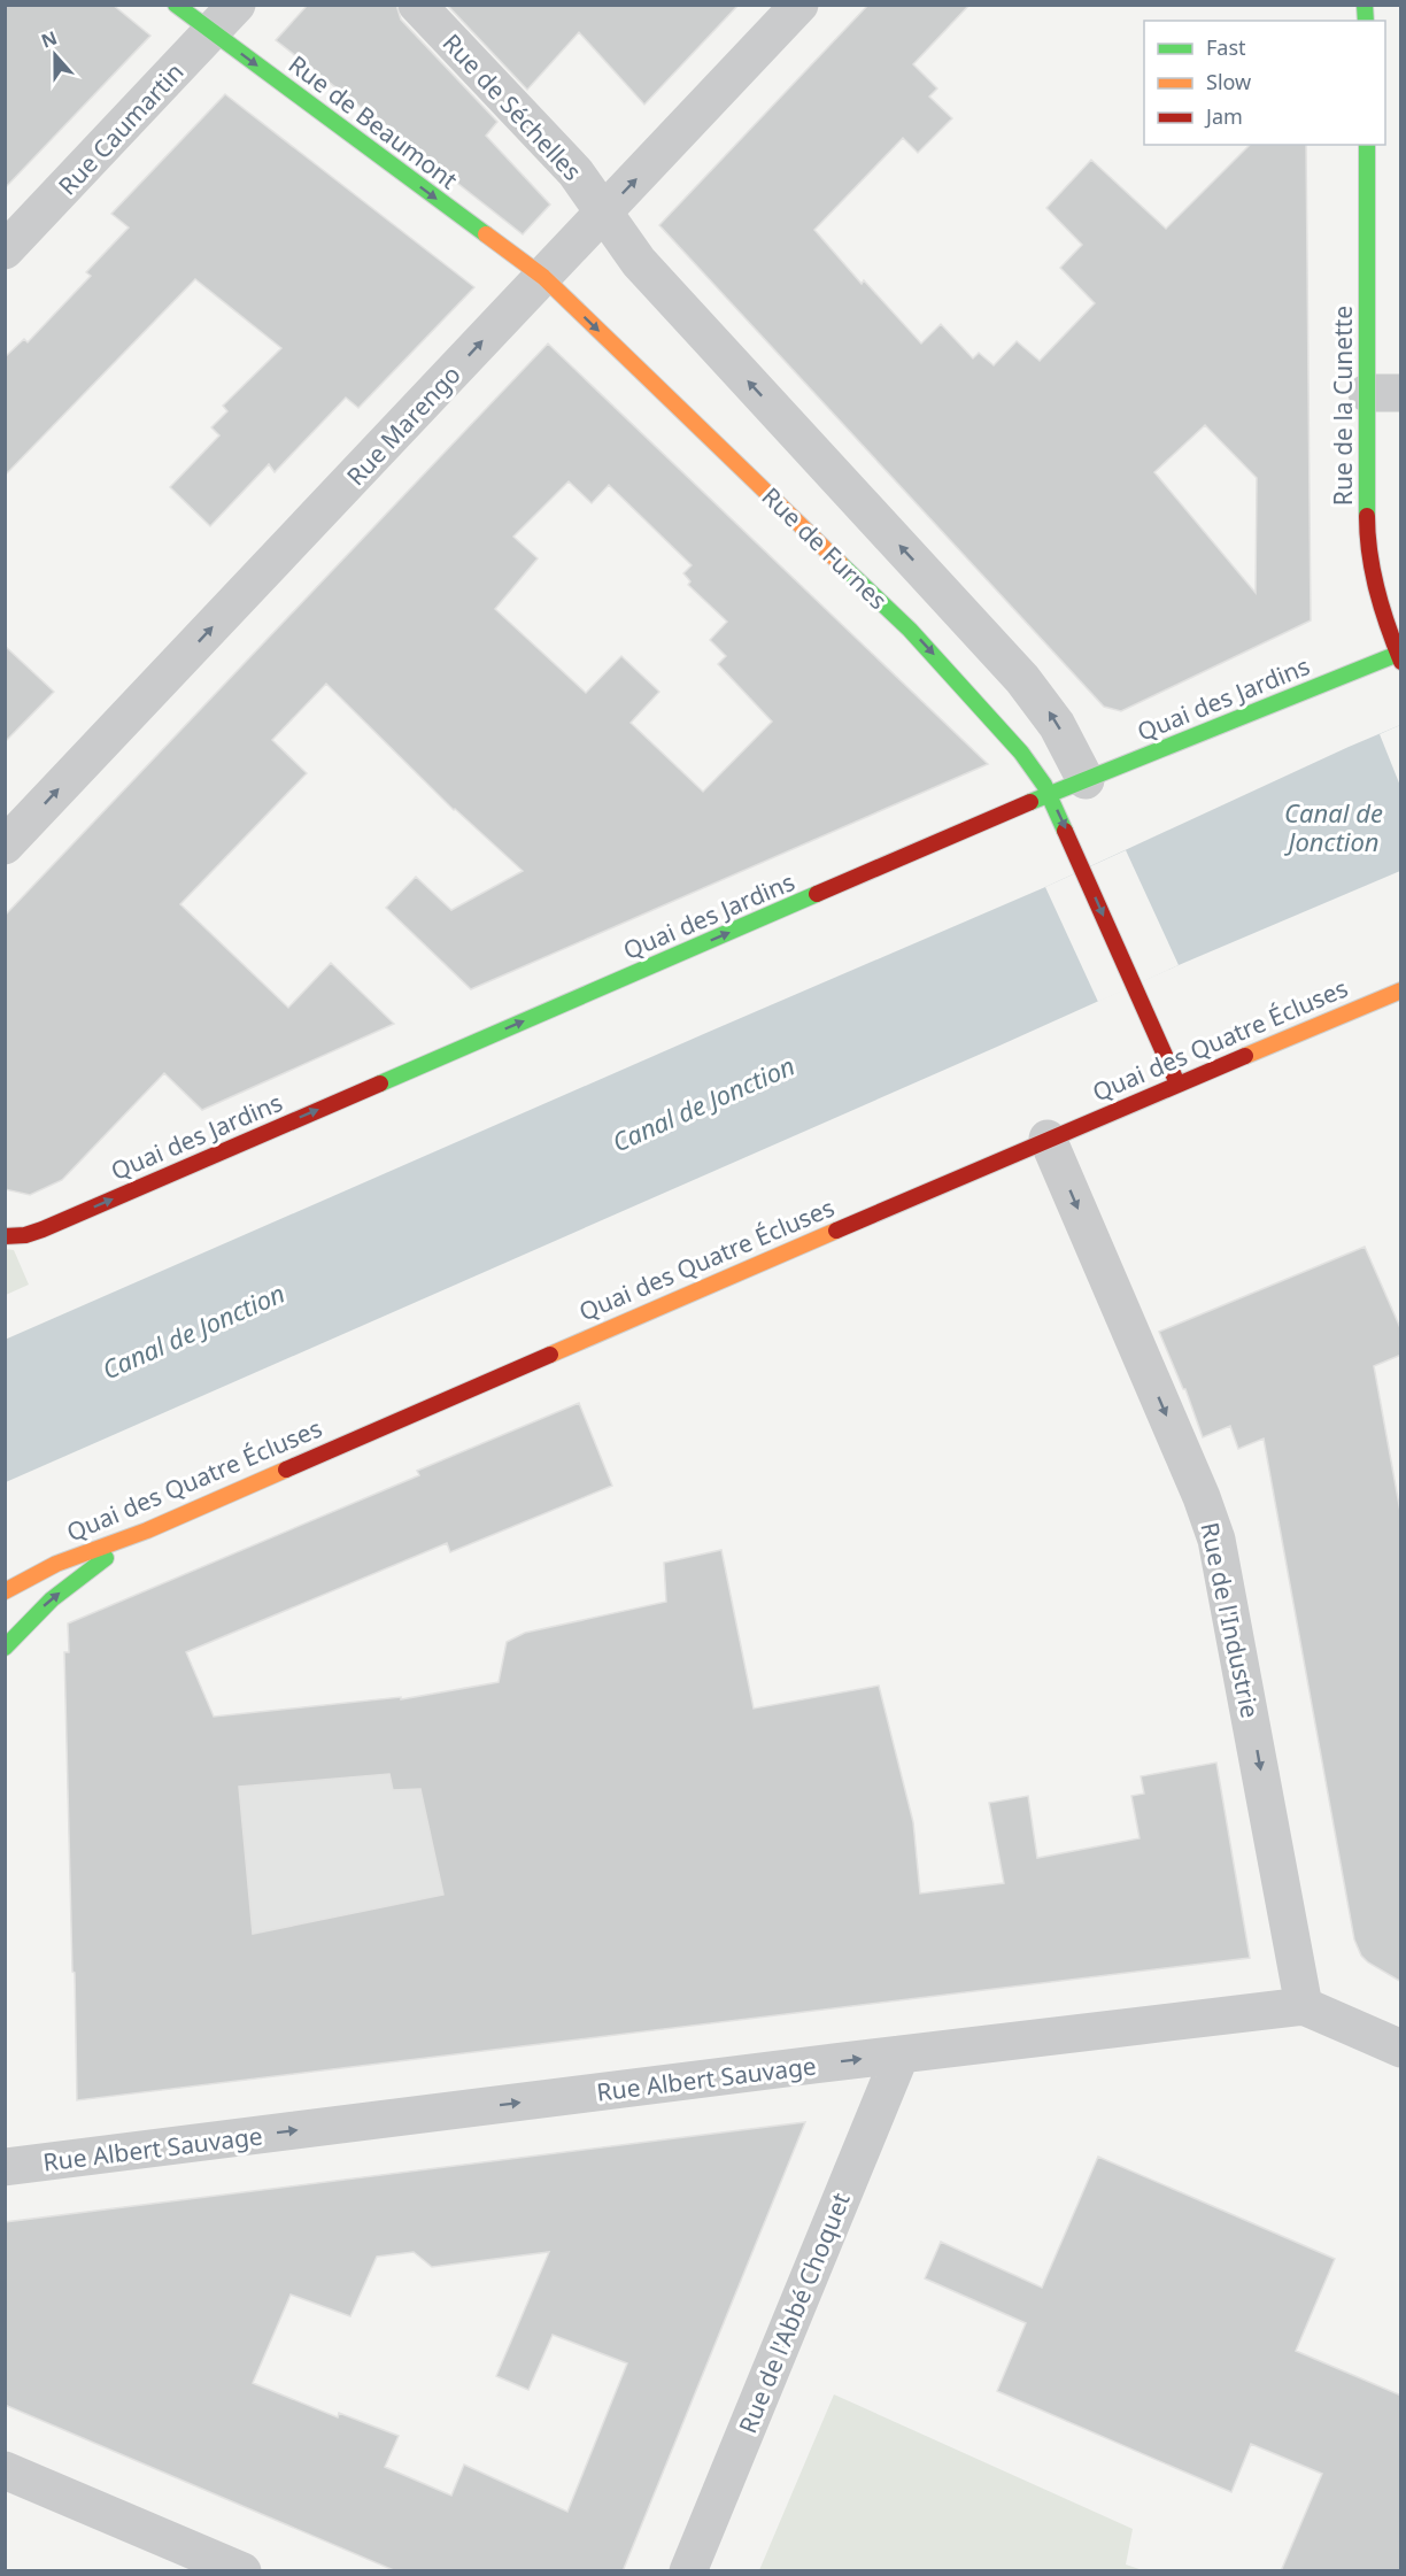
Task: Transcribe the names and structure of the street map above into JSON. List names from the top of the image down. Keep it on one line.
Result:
{"streets":{"street":["Rue de Séchelles","Rue de Beaumont","Rue Caumartin","Rue de la Cunette","Rue Marengo","Rue de Furnes","Quai des Jardins","Quai des Quatre Écluses","Rue de l'Industrie","Rue Albert Sauvage","Rue de l'Abbé Choquet"]},"crossings":[["Rue de Séchelles","Rue Marengo"],["Rue de Beaumont","Rue Caumartin"],["Rue de Beaumont","Rue Marengo"],["Rue de Beaumont","Rue de Furnes"],["Rue de la Cunette","Quai des Jardins"],["Rue Marengo","Rue de Furnes"],["Rue de Furnes","Quai des Jardins"],["Rue de Furnes","Quai des Quatre Écluses"],["Quai des Quatre Écluses","Rue de l'Industrie"],["Rue de l'Industrie","Rue Albert Sauvage"],["Rue Albert Sauvage","Rue de l'Abbé Choquet"]],"one_way":["Rue de Beaumont","Rue Marengo","Quai des Jardins","Rue de l'Industrie","Rue Albert Sauvage"],"water":["Canal de Jonction"],"legend":["Fast","Slow","Jam"],"north":"top"}
